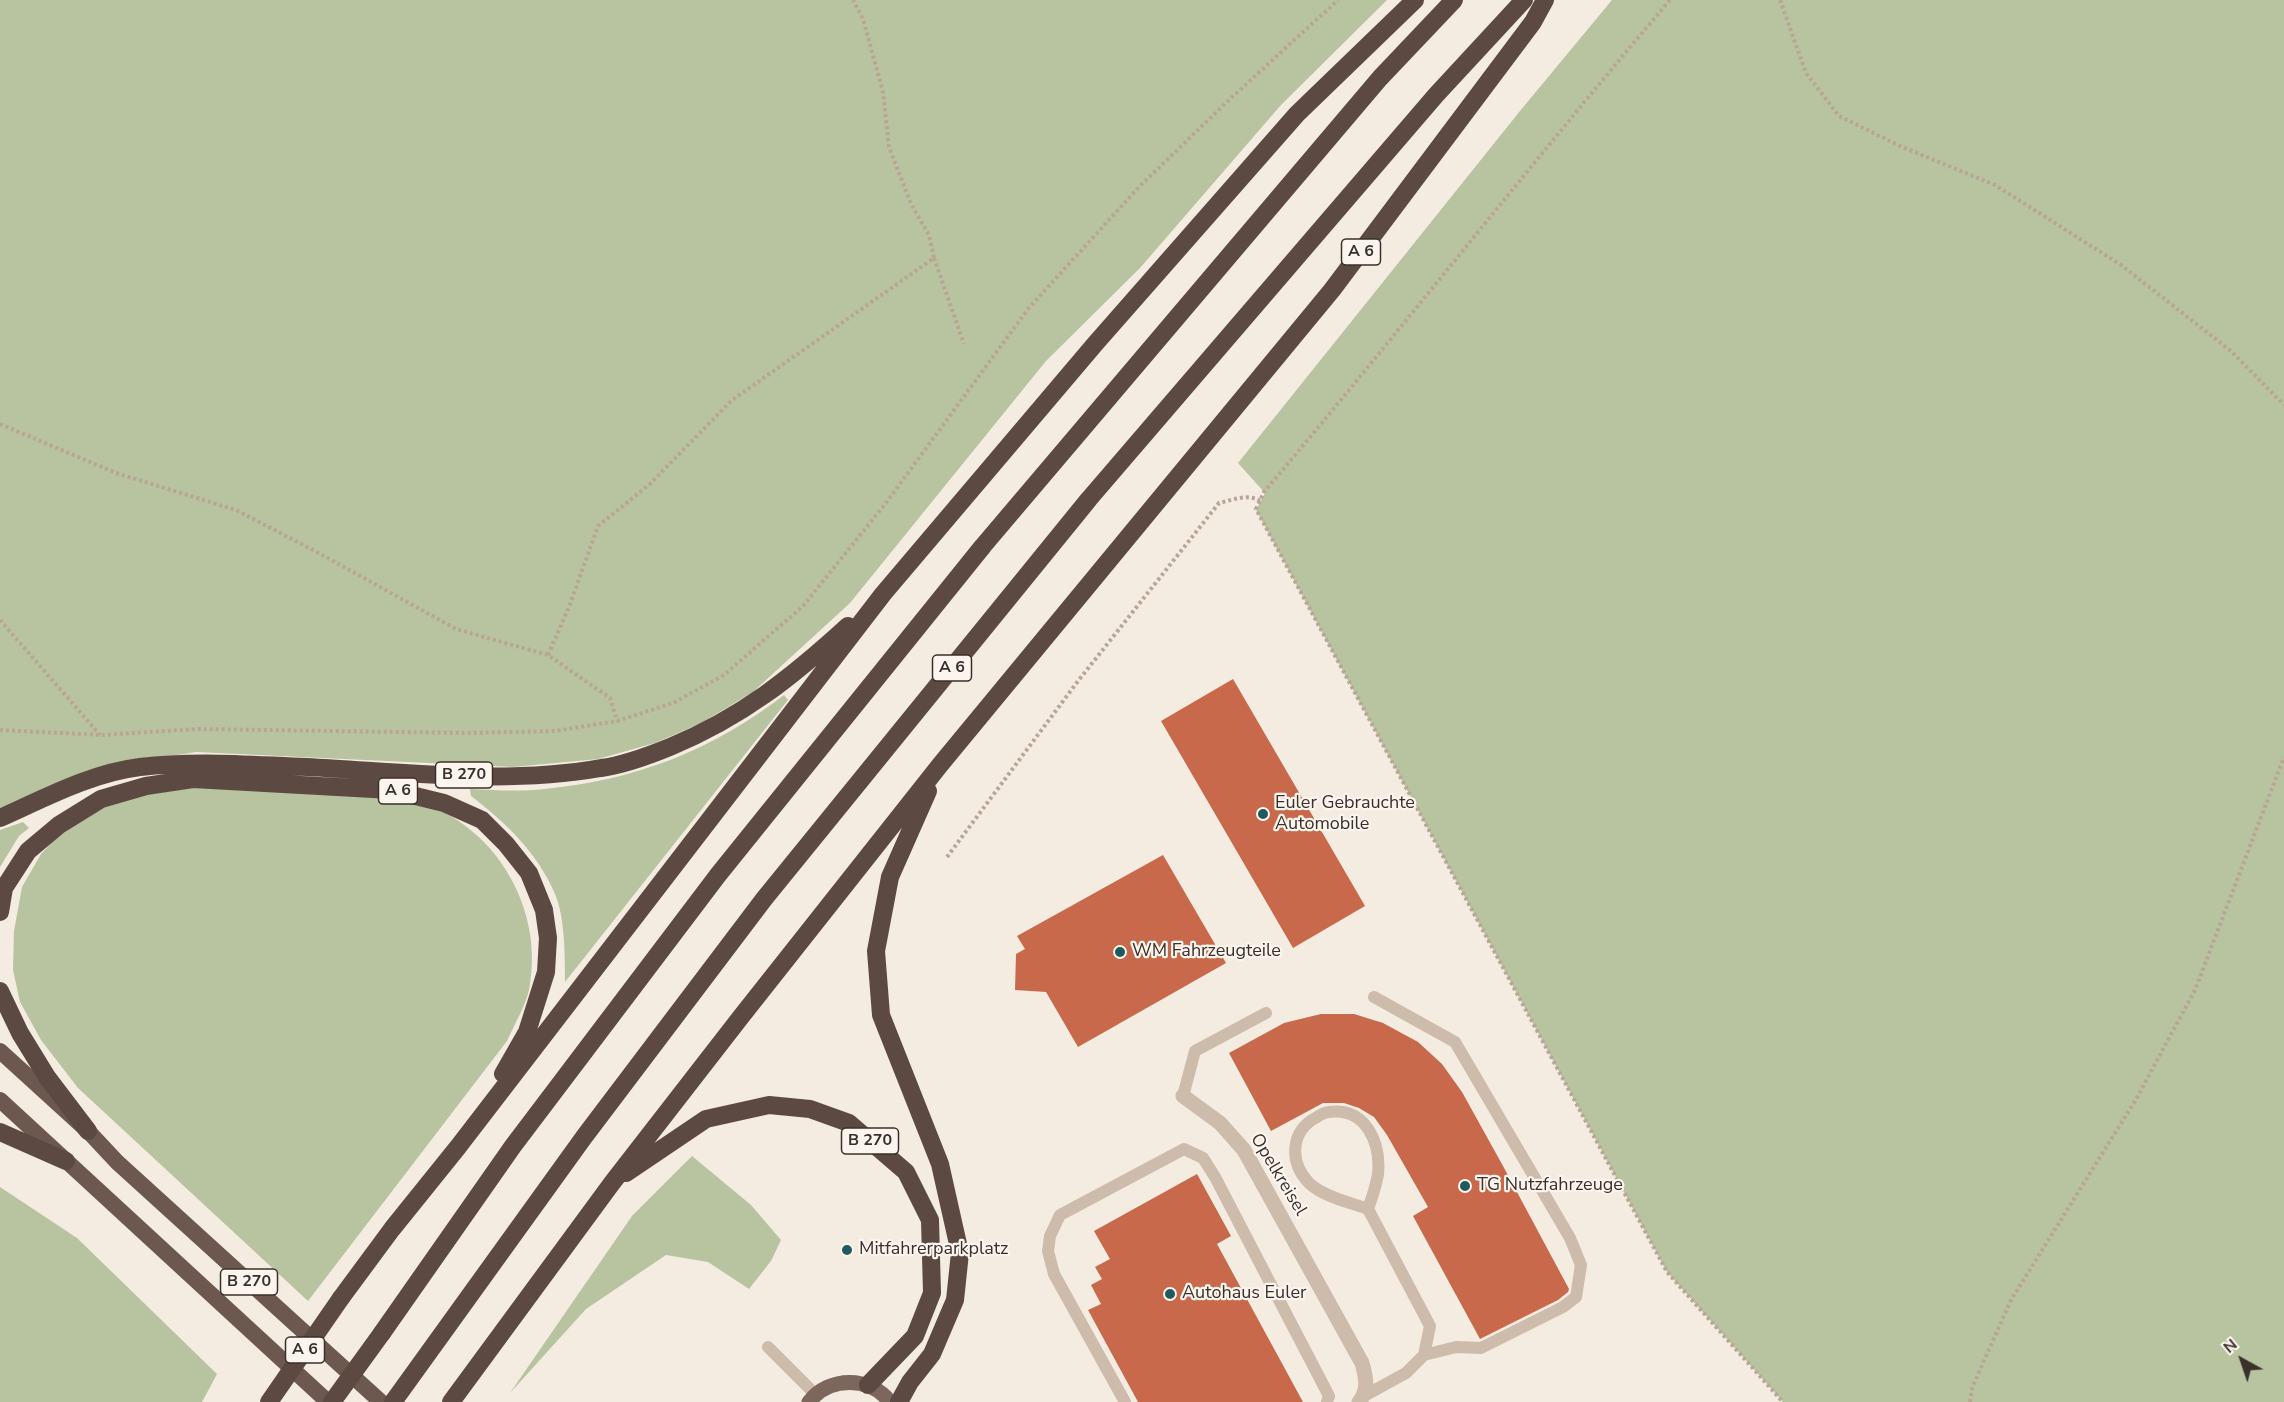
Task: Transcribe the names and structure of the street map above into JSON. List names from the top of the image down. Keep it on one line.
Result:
{"streets":{"highway":["A 6","B 270"],"street":["Opelkreisel"]},"crossings":[["A 6","B 270"]],"places":["Euler Gebrauchte Automobile","WM Fahrzeugteile","TG Nutzfahrzeuge","Mitfahrerparkplatz","Autohaus Euler"],"north":"top left"}
